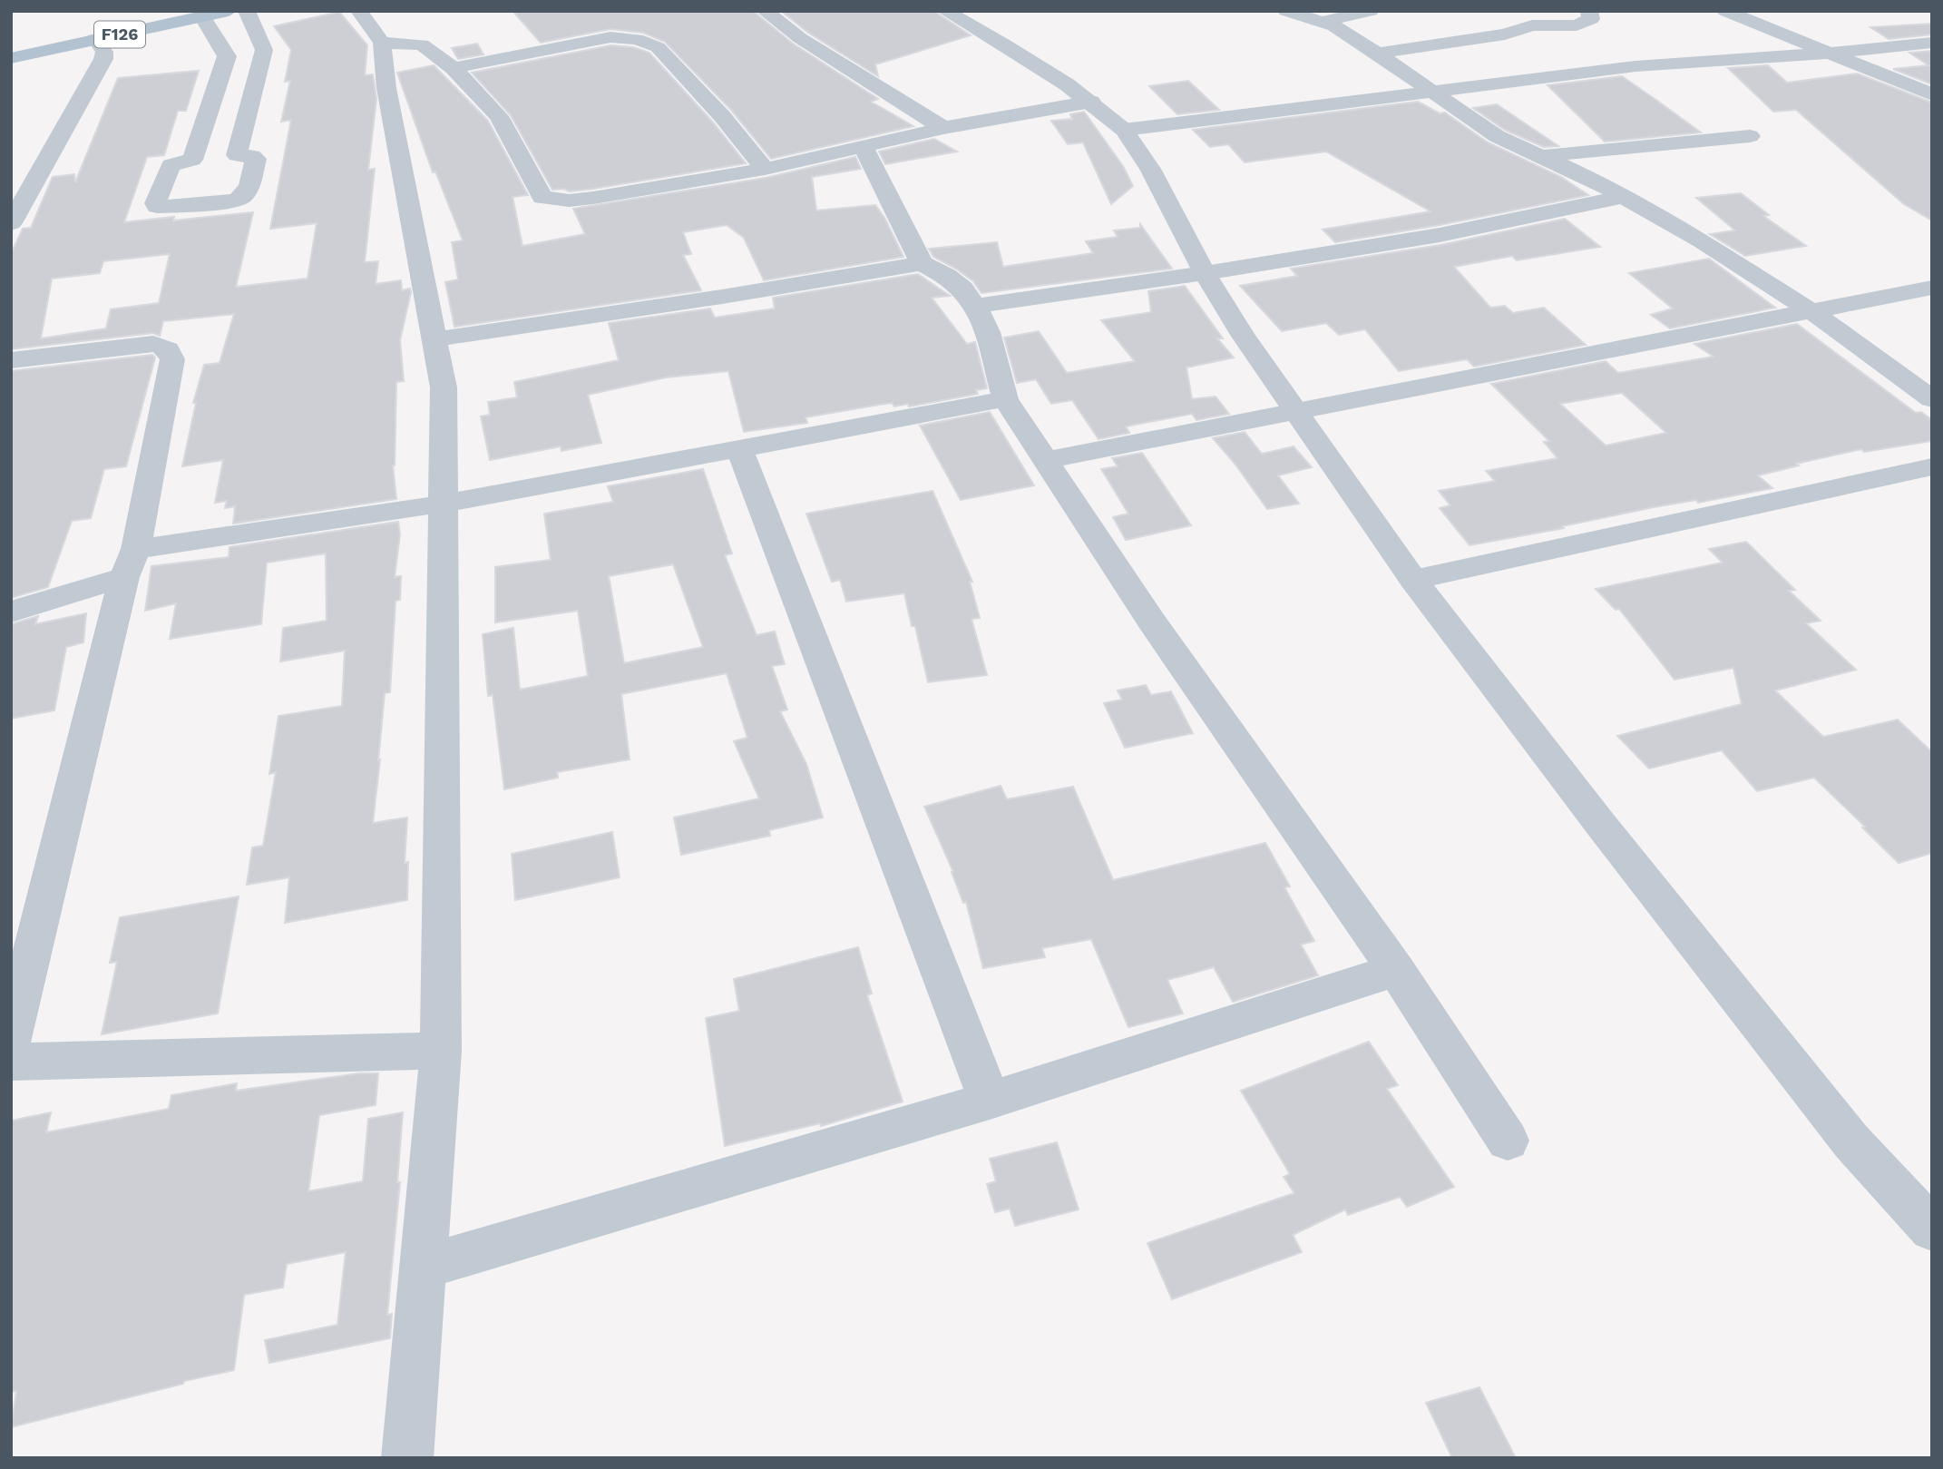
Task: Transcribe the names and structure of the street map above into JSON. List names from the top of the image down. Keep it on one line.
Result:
{"streets":{"main road":["F126"]}}
